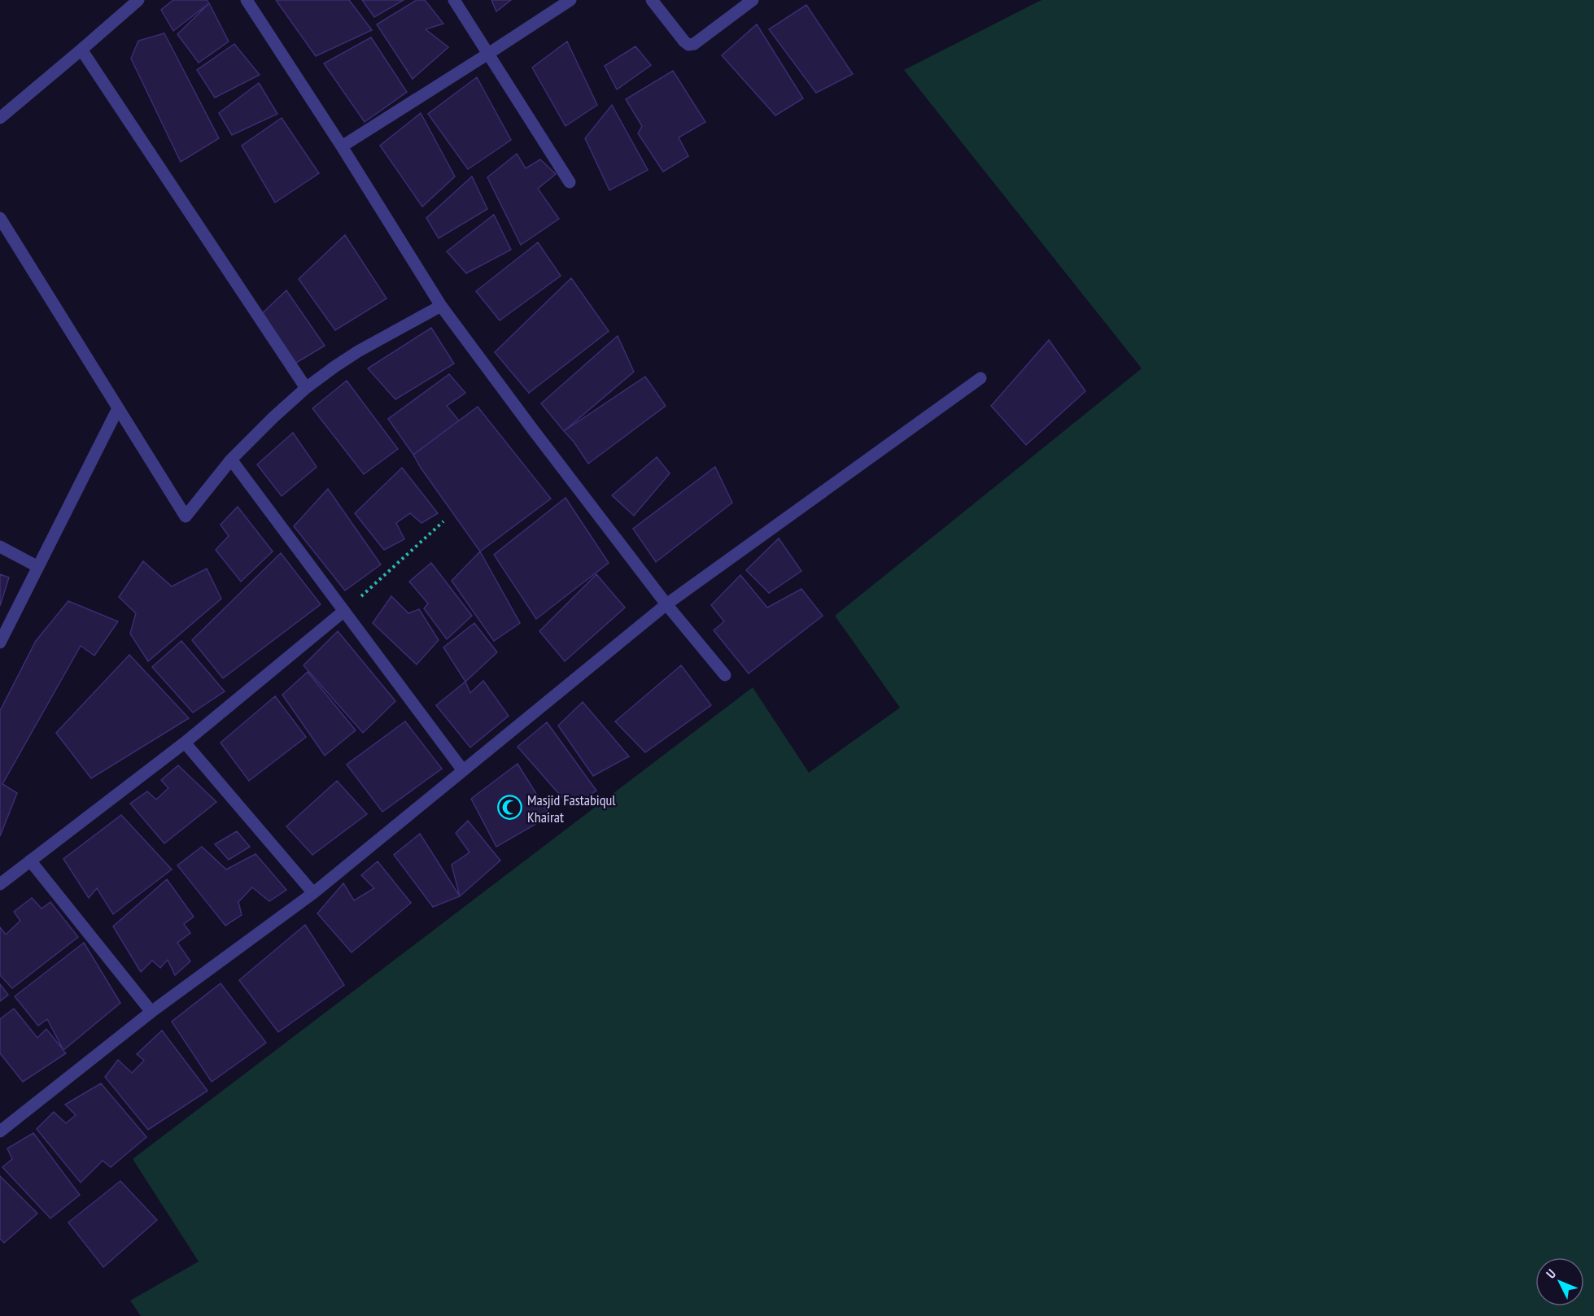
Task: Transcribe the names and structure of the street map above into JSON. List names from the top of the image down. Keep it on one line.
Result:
{"places":{"mosque":["Masjid Fastabiqul Khairat"]},"north":"top left"}
